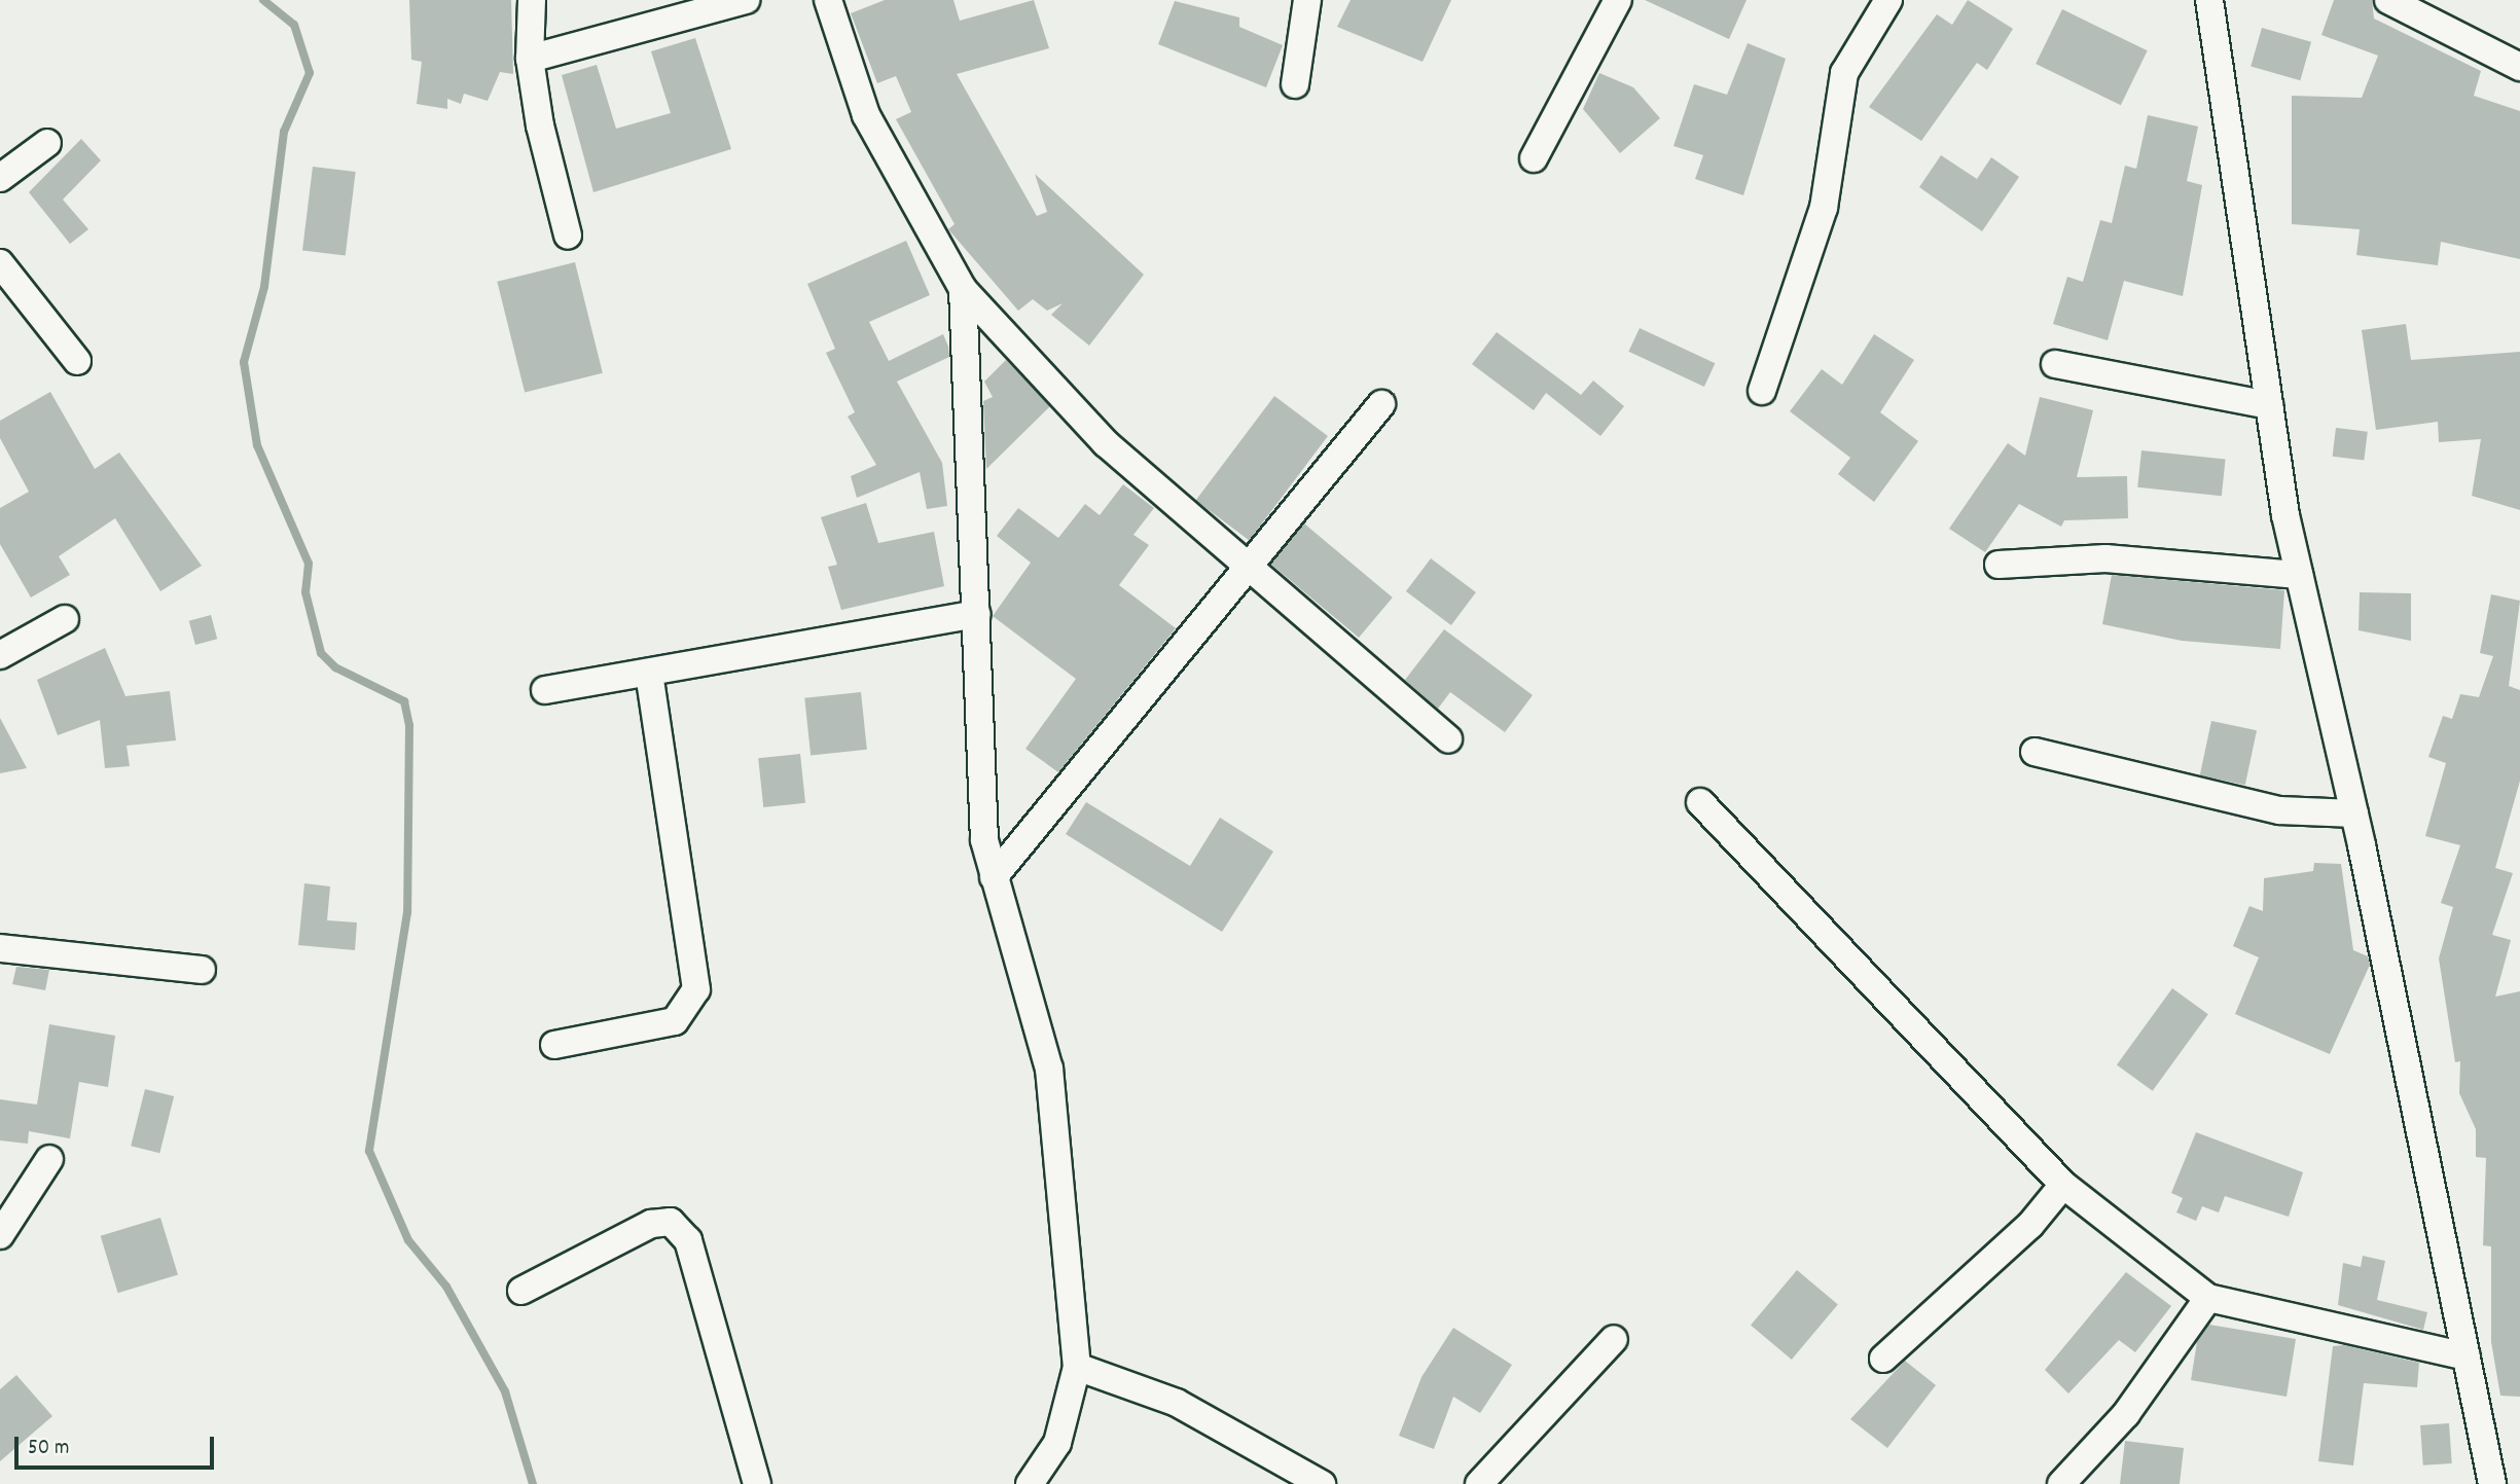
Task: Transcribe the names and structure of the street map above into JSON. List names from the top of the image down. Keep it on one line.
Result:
{"scale_bar":"50 m"}
